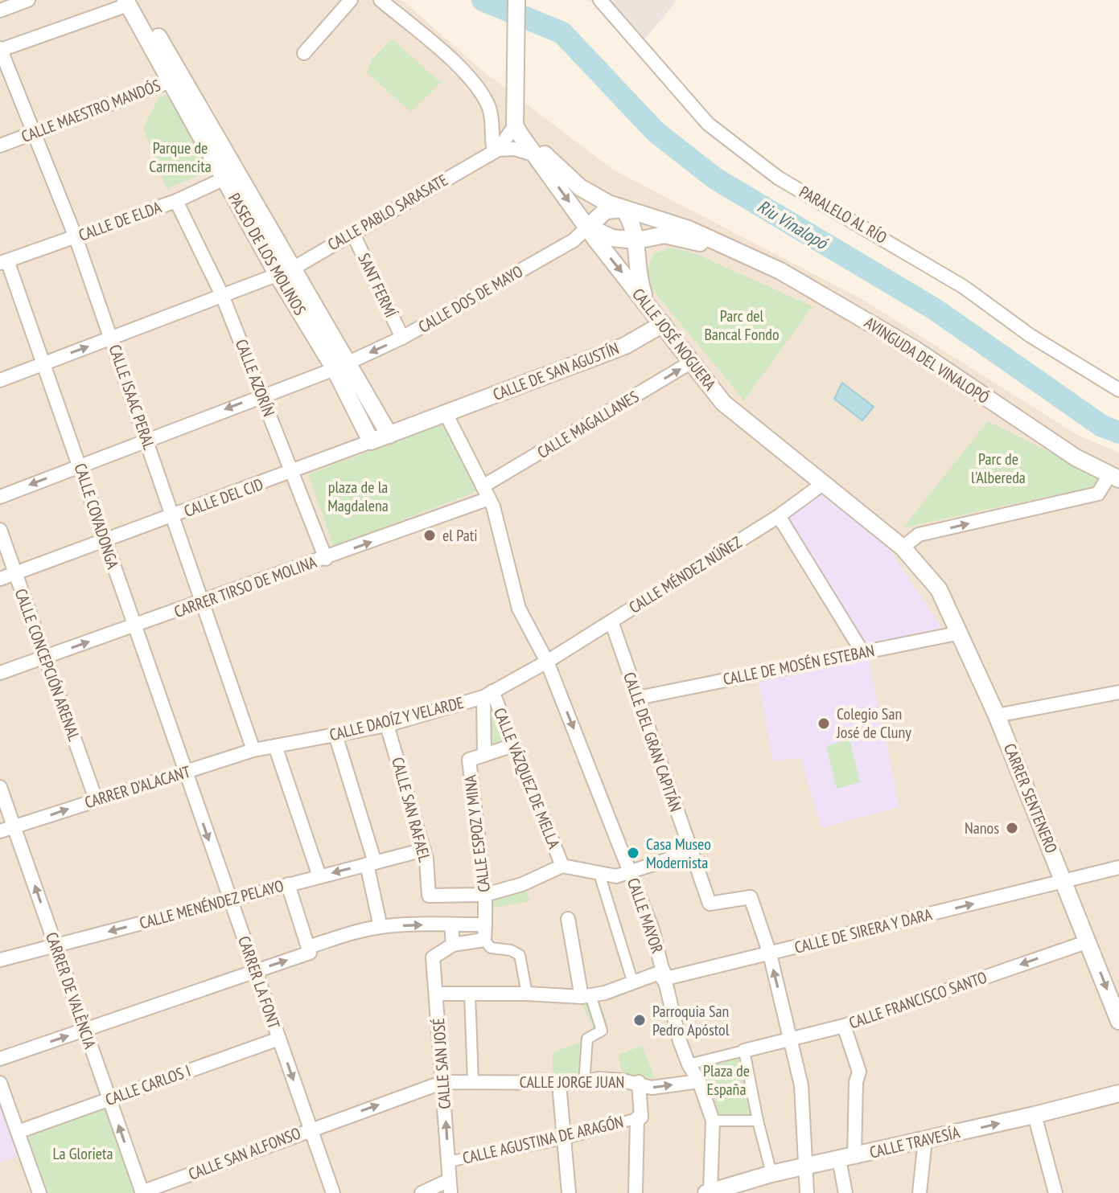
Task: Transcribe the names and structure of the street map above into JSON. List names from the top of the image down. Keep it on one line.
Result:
{"streets":{"street":["CALLE MAESTRO MANDÓS","CALLE PABLO SARASATE","PARALELO AL RÍO","CALLE DE ELDA","PASEO DE LOS MOLINOS","SANT FERMÍ","CALLE DOS DE MAYO","CALLE JOSÉ NOGUERA","AVINGUDA DEL VINALOPÓ","CALLE DE SAN AGUSTÍN","CALLE AZORÍN","CALLE ISAAC PERAL","CALLE MAGALLANES","CALLE DEL CID","CALLE COVADONGA","CALLE MÉNDEZ NÚÑEZ","CARRER TIRSO DE MOLINA","CALLE CONCEPCIÓN ARENAL","CALLE DE MOSÉN ESTEBAN","CALLE DAOÍZ Y VELARDE","CALLE DEL GRAN CAPITÁN","CALLE VÁZQUEZ DE MELLA","CARRER D'ALACANT","CARRER SENTENERO","CALLE SAN RAFAEL","CALLE ESPOZ Y MINA","CALLE MENÉNDEZ PELAYO","CALLE MAYOR","CALLE DE SIRERA Y DARA","CARRER LA FONT","CARRER DE VALÈNCIA","CALLE FRANCISCO SANTO","CALLE SAN JOSÉ","CALLE JORGE JUAN","CALLE CARLOS I","CALLE AGUSTINA DE ARAGÓN","CALLE TRAVESÍA","CALLE SAN ALFONSO"]},"crossings":[["CALLE MAESTRO MANDÓS","PASEO DE LOS MOLINOS"],["CALLE MAESTRO MANDÓS","CALLE ISAAC PERAL"],["CALLE PABLO SARASATE","PASEO DE LOS MOLINOS"],["CALLE PABLO SARASATE","SANT FERMÍ"],["CALLE PABLO SARASATE","CALLE JOSÉ NOGUERA"],["CALLE PABLO SARASATE","CALLE AZORÍN"],["CALLE PABLO SARASATE","CALLE ISAAC PERAL"],["CALLE PABLO SARASATE","CALLE COVADONGA"],["CALLE DE ELDA","PASEO DE LOS MOLINOS"],["CALLE DE ELDA","CALLE AZORÍN"],["CALLE DE ELDA","CALLE ISAAC PERAL"],["CALLE DE ELDA","CALLE COVADONGA"],["PASEO DE LOS MOLINOS","CALLE DOS DE MAYO"],["PASEO DE LOS MOLINOS","CALLE DEL CID"],["SANT FERMÍ","CALLE DOS DE MAYO"],["CALLE DOS DE MAYO","CALLE JOSÉ NOGUERA"],["CALLE DOS DE MAYO","CALLE AZORÍN"],["CALLE DOS DE MAYO","CALLE ISAAC PERAL"],["CALLE DOS DE MAYO","CALLE COVADONGA"],["CALLE JOSÉ NOGUERA","CALLE DE SAN AGUSTÍN"],["CALLE JOSÉ NOGUERA","CALLE MAGALLANES"],["CALLE JOSÉ NOGUERA","CALLE MÉNDEZ NÚÑEZ"],["CALLE JOSÉ NOGUERA","CALLE DE MOSÉN ESTEBAN"],["CALLE JOSÉ NOGUERA","CARRER SENTENERO"],["CALLE DE SAN AGUSTÍN","CALLE DEL CID"],["CALLE DE SAN AGUSTÍN","CALLE MAYOR"],["CALLE AZORÍN","CALLE DEL CID"],["CALLE AZORÍN","CARRER TIRSO DE MOLINA"],["CALLE ISAAC PERAL","CALLE DEL CID"],["CALLE ISAAC PERAL","CARRER TIRSO DE MOLINA"],["CALLE ISAAC PERAL","CARRER D'ALACANT"],["CALLE MAGALLANES","CARRER TIRSO DE MOLINA"],["CALLE MAGALLANES","CALLE MAYOR"],["CALLE DEL CID","CALLE COVADONGA"],["CALLE DEL CID","CALLE CONCEPCIÓN ARENAL"],["CALLE DEL CID","CALLE MAYOR"],["CALLE COVADONGA","CARRER TIRSO DE MOLINA"],["CALLE COVADONGA","CARRER D'ALACANT"],["CALLE COVADONGA","CARRER LA FONT"],["CALLE MÉNDEZ NÚÑEZ","CALLE DAOÍZ Y VELARDE"],["CALLE MÉNDEZ NÚÑEZ","CALLE DEL GRAN CAPITÁN"],["CALLE MÉNDEZ NÚÑEZ","CALLE MAYOR"],["CARRER TIRSO DE MOLINA","CALLE CONCEPCIÓN ARENAL"],["CARRER TIRSO DE MOLINA","CALLE MAYOR"],["CALLE CONCEPCIÓN ARENAL","CARRER D'ALACANT"],["CALLE DE MOSÉN ESTEBAN","CALLE DEL GRAN CAPITÁN"],["CALLE DE MOSÉN ESTEBAN","CARRER SENTENERO"],["CALLE DAOÍZ Y VELARDE","CALLE VÁZQUEZ DE MELLA"],["CALLE DAOÍZ Y VELARDE","CARRER D'ALACANT"],["CALLE DAOÍZ Y VELARDE","CALLE SAN RAFAEL"],["CALLE DAOÍZ Y VELARDE","CALLE ESPOZ Y MINA"],["CALLE DAOÍZ Y VELARDE","CALLE MAYOR"],["CALLE DEL GRAN CAPITÁN","CALLE DE SIRERA Y DARA"],["CALLE DEL GRAN CAPITÁN","CALLE FRANCISCO SANTO"],["CALLE DEL GRAN CAPITÁN","CALLE TRAVESÍA"],["CALLE VÁZQUEZ DE MELLA","CALLE ESPOZ Y MINA"],["CARRER D'ALACANT","CARRER LA FONT"],["CARRER D'ALACANT","CARRER DE VALÈNCIA"],["CARRER SENTENERO","CALLE DE SIRERA Y DARA"],["CARRER SENTENERO","CALLE FRANCISCO SANTO"],["CALLE SAN RAFAEL","CALLE ESPOZ Y MINA"],["CALLE SAN RAFAEL","CALLE MENÉNDEZ PELAYO"],["CALLE MENÉNDEZ PELAYO","CARRER LA FONT"],["CALLE MENÉNDEZ PELAYO","CARRER DE VALÈNCIA"],["CALLE MAYOR","CALLE DE SIRERA Y DARA"],["CALLE DE SIRERA Y DARA","CALLE SAN JOSÉ"],["CARRER LA FONT","CALLE CARLOS I"],["CARRER LA FONT","CALLE SAN ALFONSO"],["CARRER DE VALÈNCIA","CALLE CARLOS I"],["CARRER DE VALÈNCIA","CALLE SAN ALFONSO"],["CALLE SAN JOSÉ","CALLE JORGE JUAN"],["CALLE SAN JOSÉ","CALLE AGUSTINA DE ARAGÓN"],["CALLE SAN JOSÉ","CALLE SAN ALFONSO"],["CALLE JORGE JUAN","CALLE SAN ALFONSO"]],"one_way":["CALLE DOS DE MAYO","CALLE MAGALLANES","CARRER TIRSO DE MOLINA","CALLE DE SIRERA Y DARA","CARRER DE VALÈNCIA","CALLE FRANCISCO SANTO","CALLE SAN ALFONSO"],"water":["Riu Vinalopó"],"parks":["Parque de Carmencita","Parc del Bancal Fondo","Parc de l'Albereda","plaza de la Magdalena","Plaza de España","La Glorieta"],"places":["el Pati","Colegio San José de Cluny","Nanos","Casa Museo Modernista","Parroquia San Pedro Apóstol"]}
